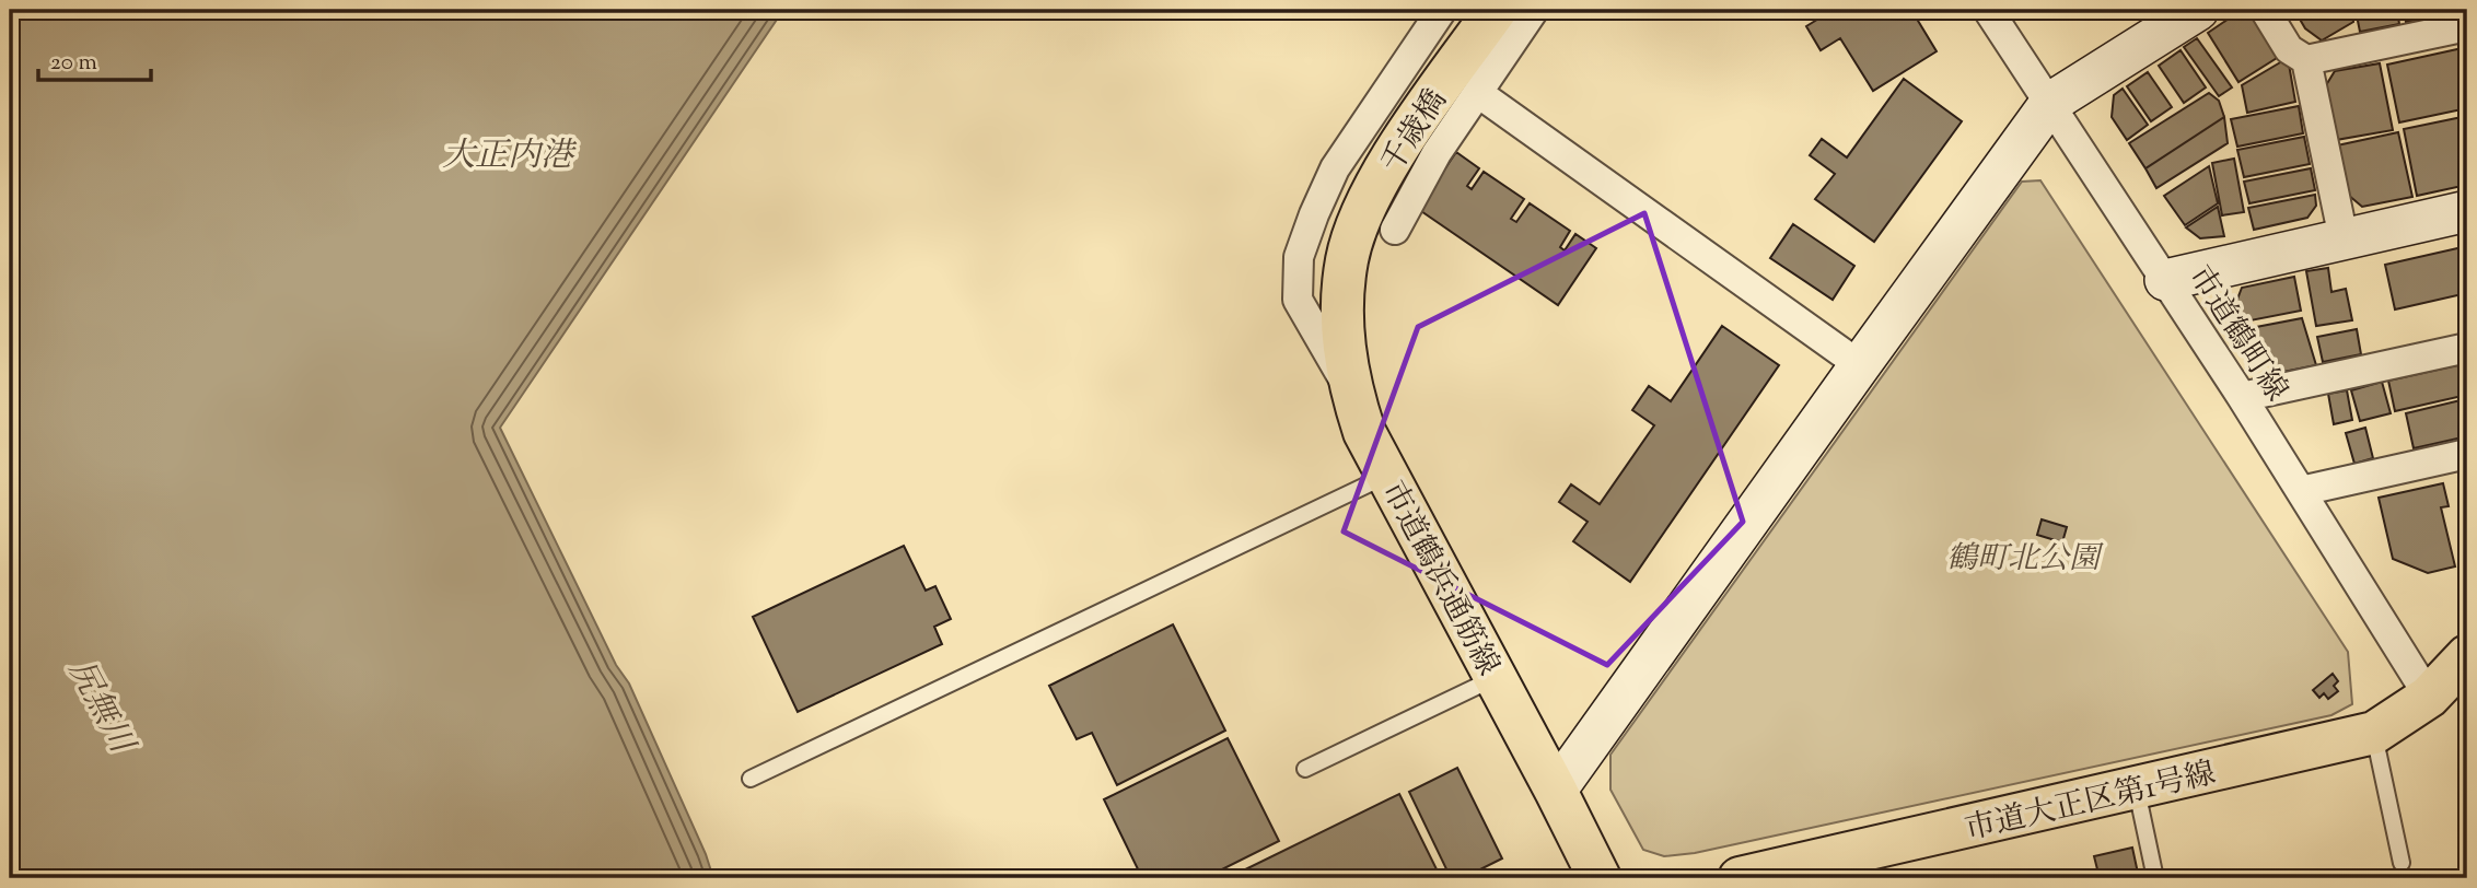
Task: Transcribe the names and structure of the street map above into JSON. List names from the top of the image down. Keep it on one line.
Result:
{"streets":{"main road":["千歳橋","市道鶴浜通筋線","市道大正区第1号線"],"street":["市道鶴町線"]},"crossings":[["千歳橋","市道鶴浜通筋線"],["市道鶴町線","市道大正区第1号線"]],"water":["大正内港","尻無川"],"parks":["鶴町北公園"],"scale_bar":"20 m"}
